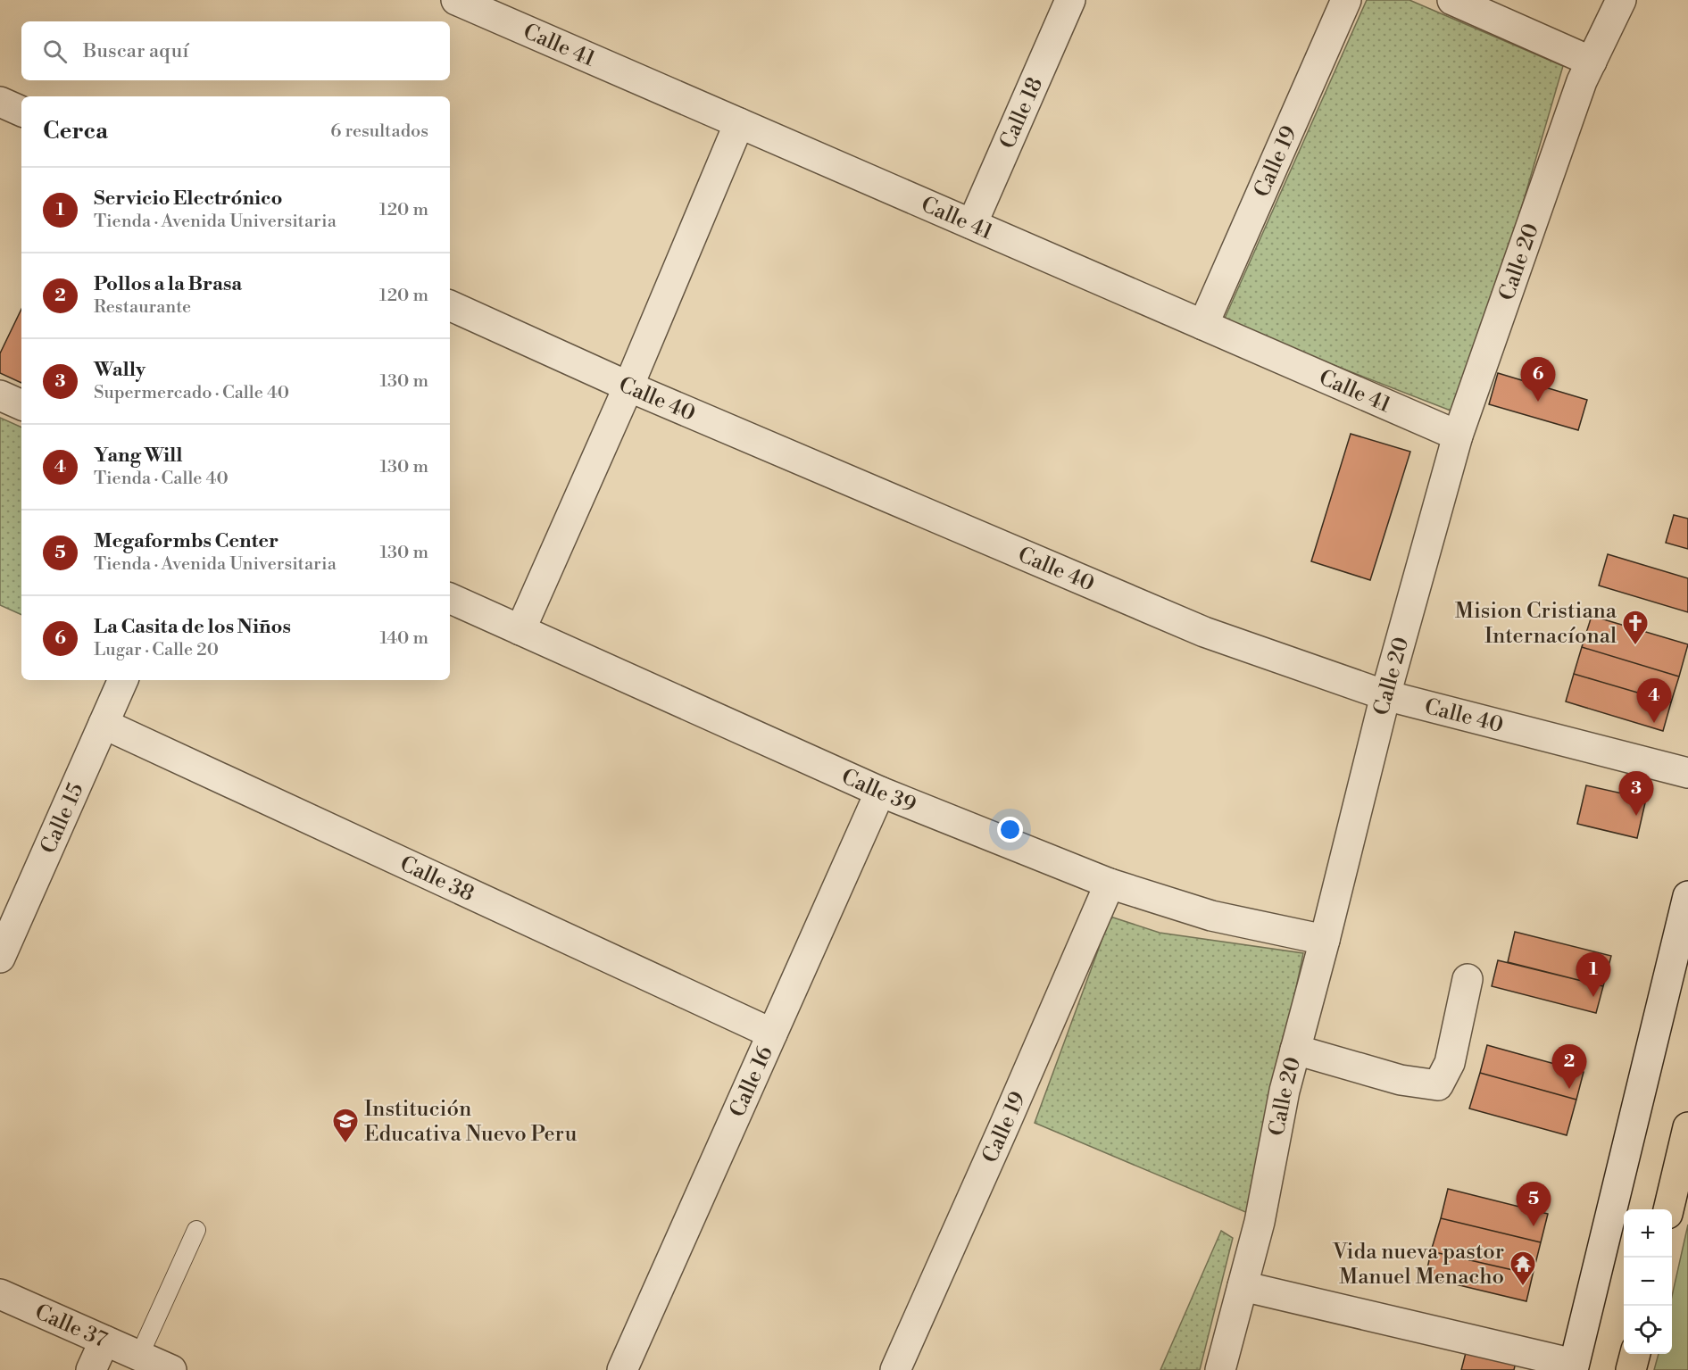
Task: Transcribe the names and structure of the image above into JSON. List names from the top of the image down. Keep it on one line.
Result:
{"streets":{"street":["Calle 41","Calle 18","Calle 19","Calle 20","Calle 40","Calle 39","Calle 15","Calle 38","Calle 16","Calle 37"]},"crossings":[["Calle 41","Calle 18"],["Calle 41","Calle 19"],["Calle 41","Calle 20"],["Calle 19","Calle 39"],["Calle 20","Calle 40"],["Calle 20","Calle 39"],["Calle 39","Calle 16"],["Calle 15","Calle 38"],["Calle 38","Calle 16"]],"places":{"church":["Mision Cristiana Internacíonal"],"school or university":["Institución Educativa Nuevo Peru"],"temple":["Vida nueva pastor Manuel Menacho"]},"page":{"search":"Buscar aquí","heading":["Cerca","6 resultados"],"list":[{"mark":"1","name":"Servicio Electrónico","note":"Tienda · Avenida Universitaria","value":"120 m"},{"mark":"2","name":"Pollos a la Brasa","note":"Restaurante","value":"120 m"},{"mark":"3","name":"Wally","note":"Supermercado · Calle 40","value":"130 m"},{"mark":"4","name":"Yang Will","note":"Tienda · Calle 40","value":"130 m"},{"mark":"5","name":"Megaformbs Center","note":"Tienda · Avenida Universitaria","value":"130 m"},{"mark":"6","name":"La Casita de los Niños","note":"Lugar · Calle 20","value":"140 m"}],"pins":["6","4","3","1","2","5"],"map_buttons":["+","−"]}}
